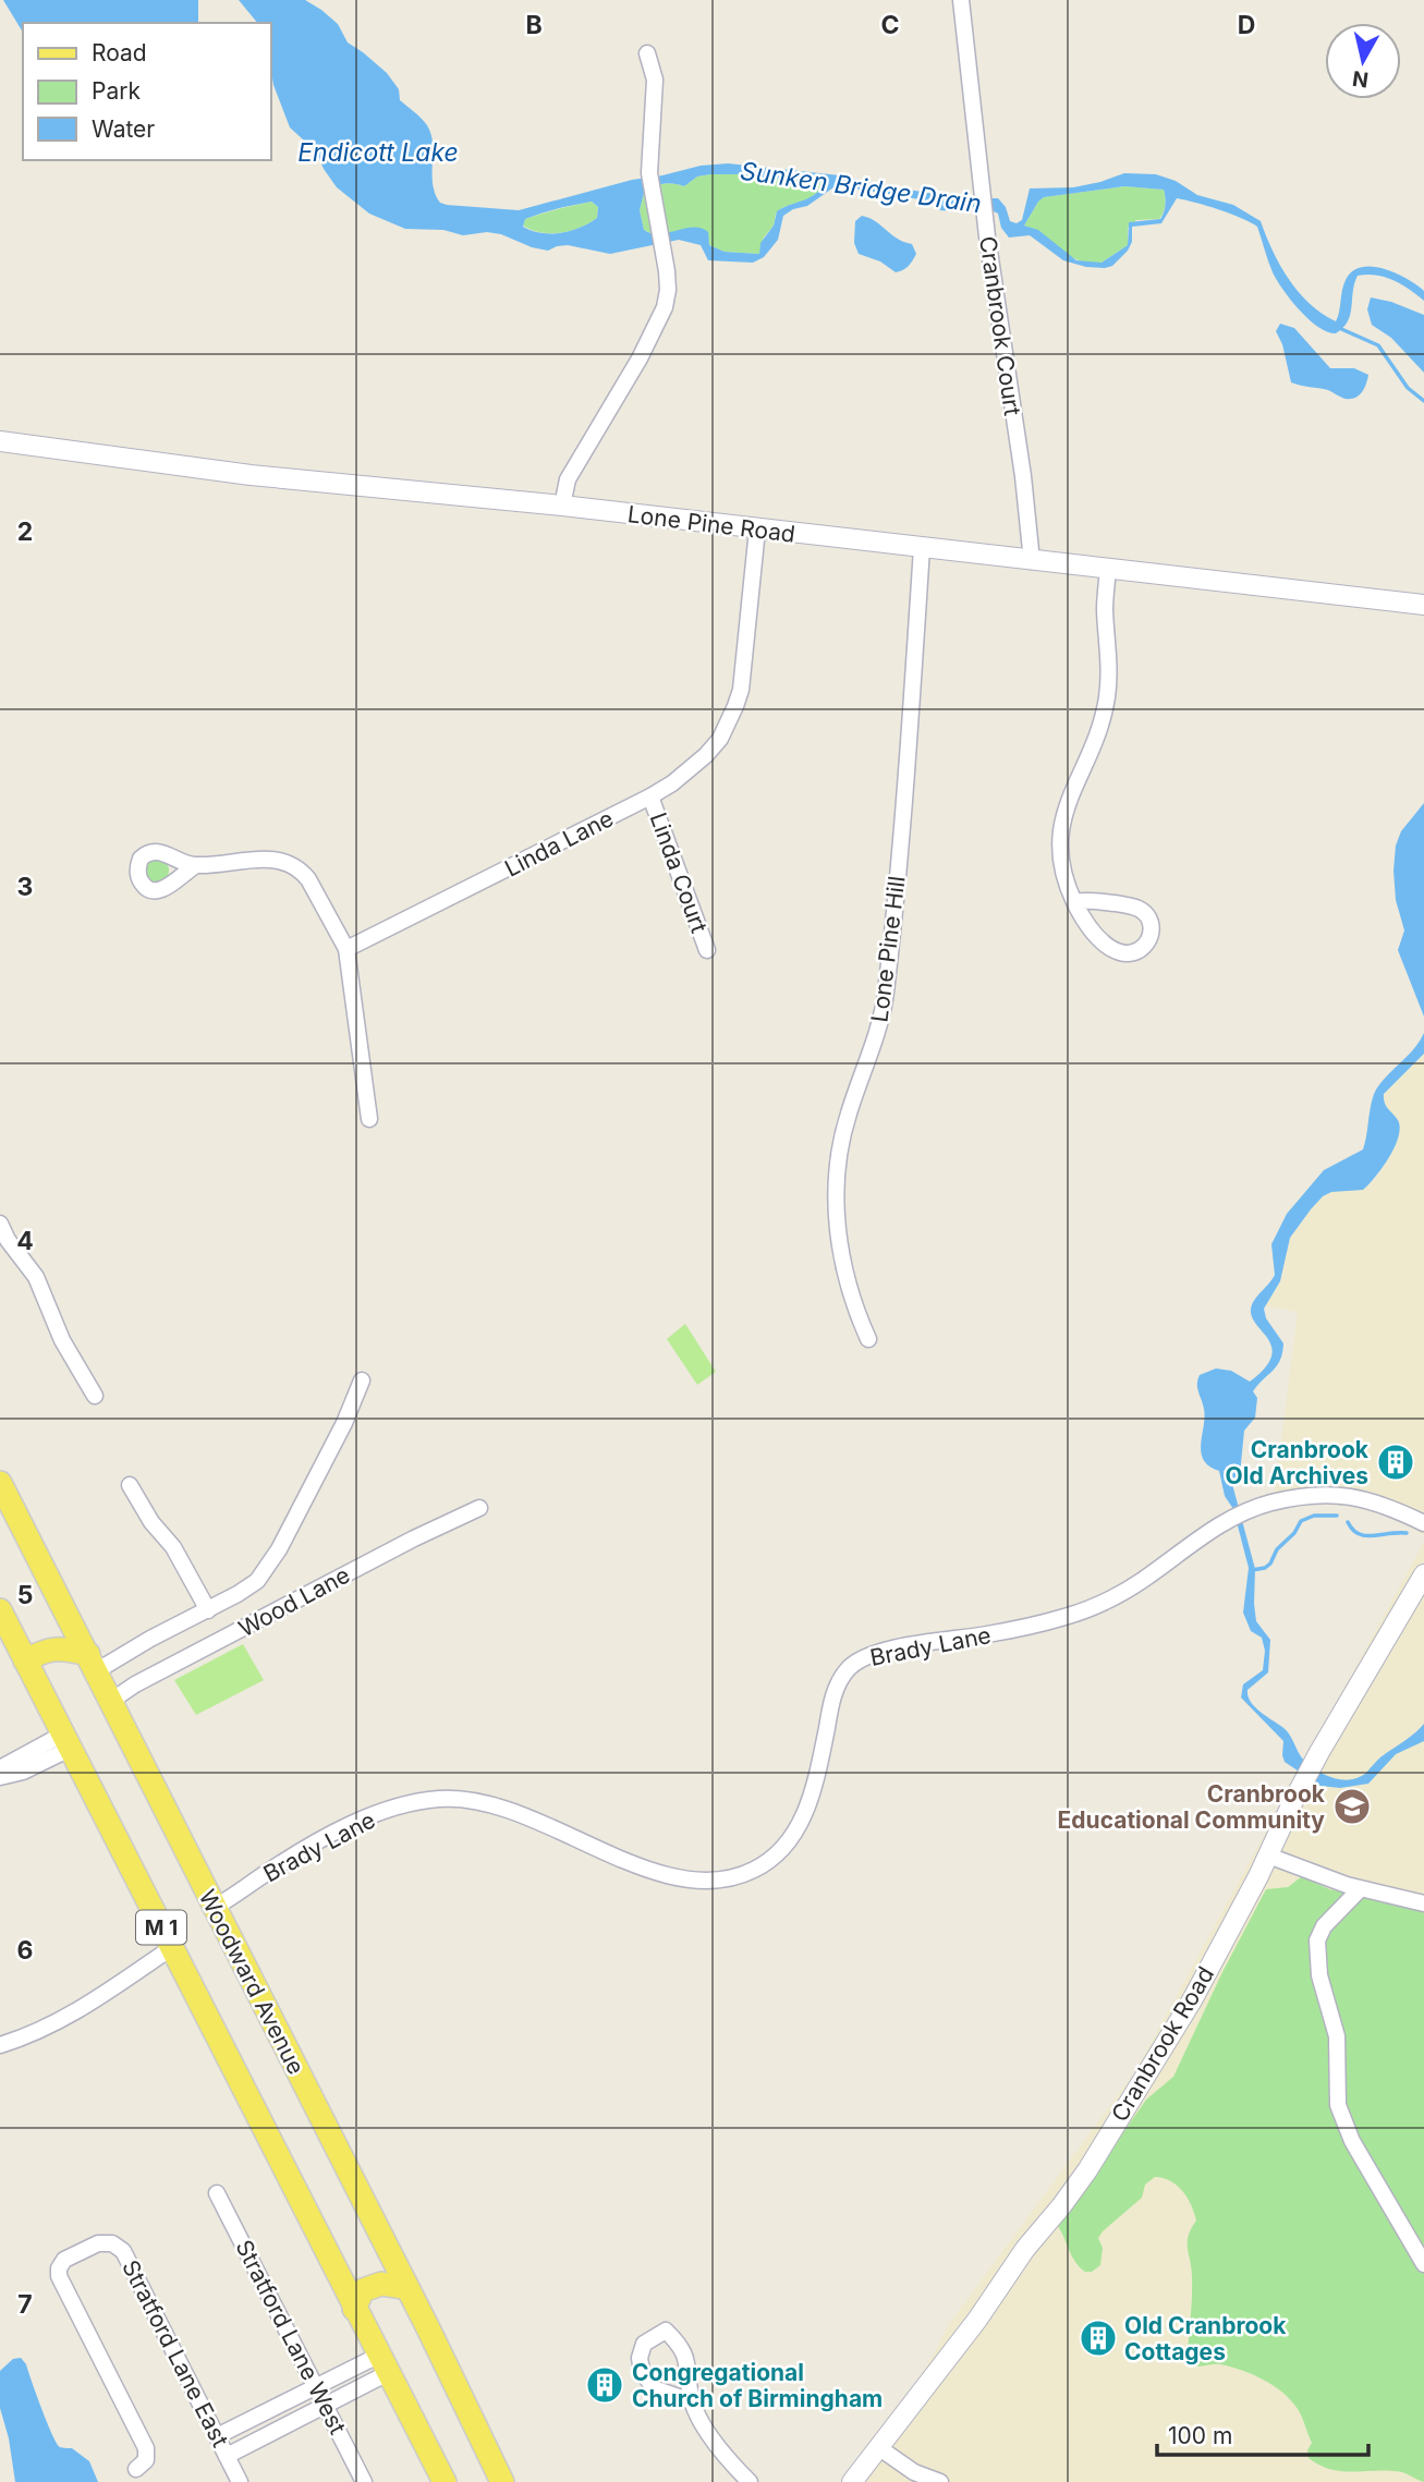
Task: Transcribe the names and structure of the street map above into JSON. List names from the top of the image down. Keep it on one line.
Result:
{"streets":{"main road":["M 1","Woodward Avenue"],"street":["Cranbrook Court","Lone Pine Road","Linda Lane","Linda Court","Lone Pine Hill","Wood Lane","Brady Lane","Cranbrook Road","Stratford Lane West","Stratford Lane East"]},"crossings":[["Cranbrook Court","Lone Pine Road"],["Lone Pine Road","Linda Lane"],["Lone Pine Road","Lone Pine Hill"],["Linda Lane","Linda Court"],["Wood Lane","Woodward Avenue"],["Brady Lane","Woodward Avenue"]],"water":["Endicott Lake","Sunken Bridge Drain"],"places":{"building":["Cranbrook Old Archives","Old Cranbrook Cottages","Congregational Church of Birmingham"],"school or university":["Cranbrook Educational Community"]},"legend":["Road","Park","Water"],"scale_bar":"100 m","north":"bottom","grid":{"columns":["B","C","D"],"rows":["2","3","4","5","6","7"]}}
